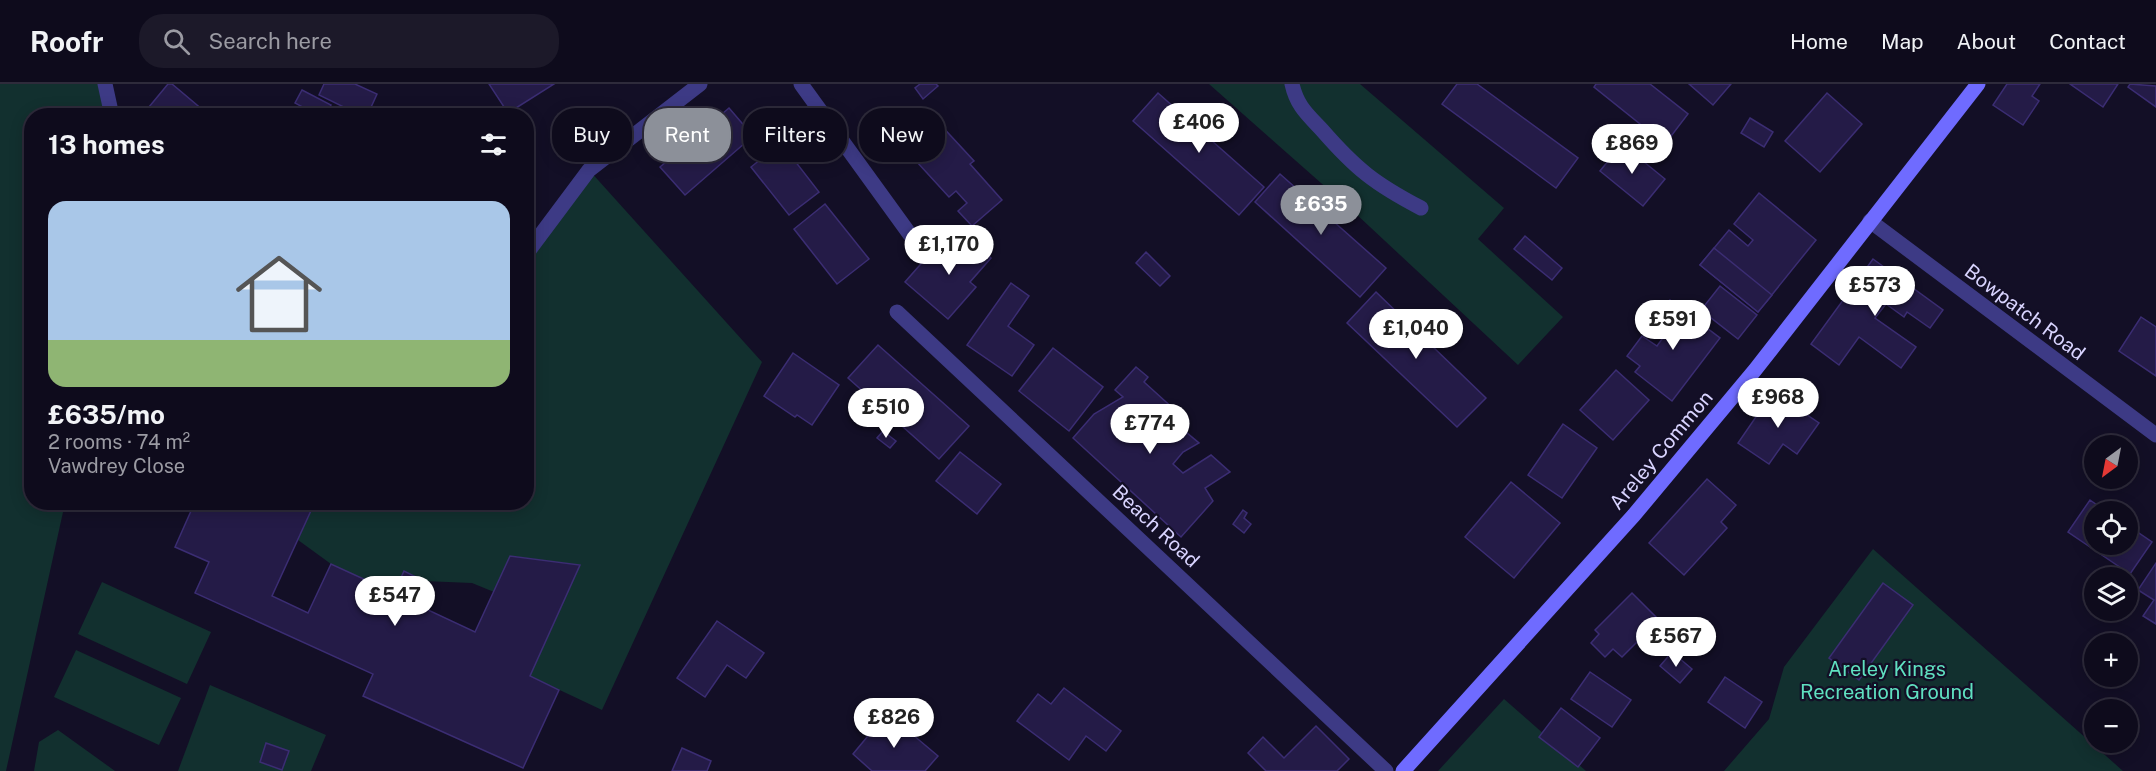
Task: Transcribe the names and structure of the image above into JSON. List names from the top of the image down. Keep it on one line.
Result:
{"streets":{"main road":["Areley Common"],"street":["Bowpatch Road","Beach Road"]},"crossings":[["Bowpatch Road","Areley Common"]],"parks":["Areley Kings Recreation Ground"],"north":"bottom left","page":{"header":"Roofr","search":"Search here","nav":["Home","Map","About","Contact"],"price":["£406","£869","£635","£1,170","£573","£591","£1,040","£968","£510","£774","£547","£567","£826"],"chip":["Buy","Rent","Filters","New"],"heading":"13 homes","list":[{"name":"£635/mo","note":"2 rooms · 74 m² · Vawdrey Close"}],"map_buttons":["+","−"]}}
